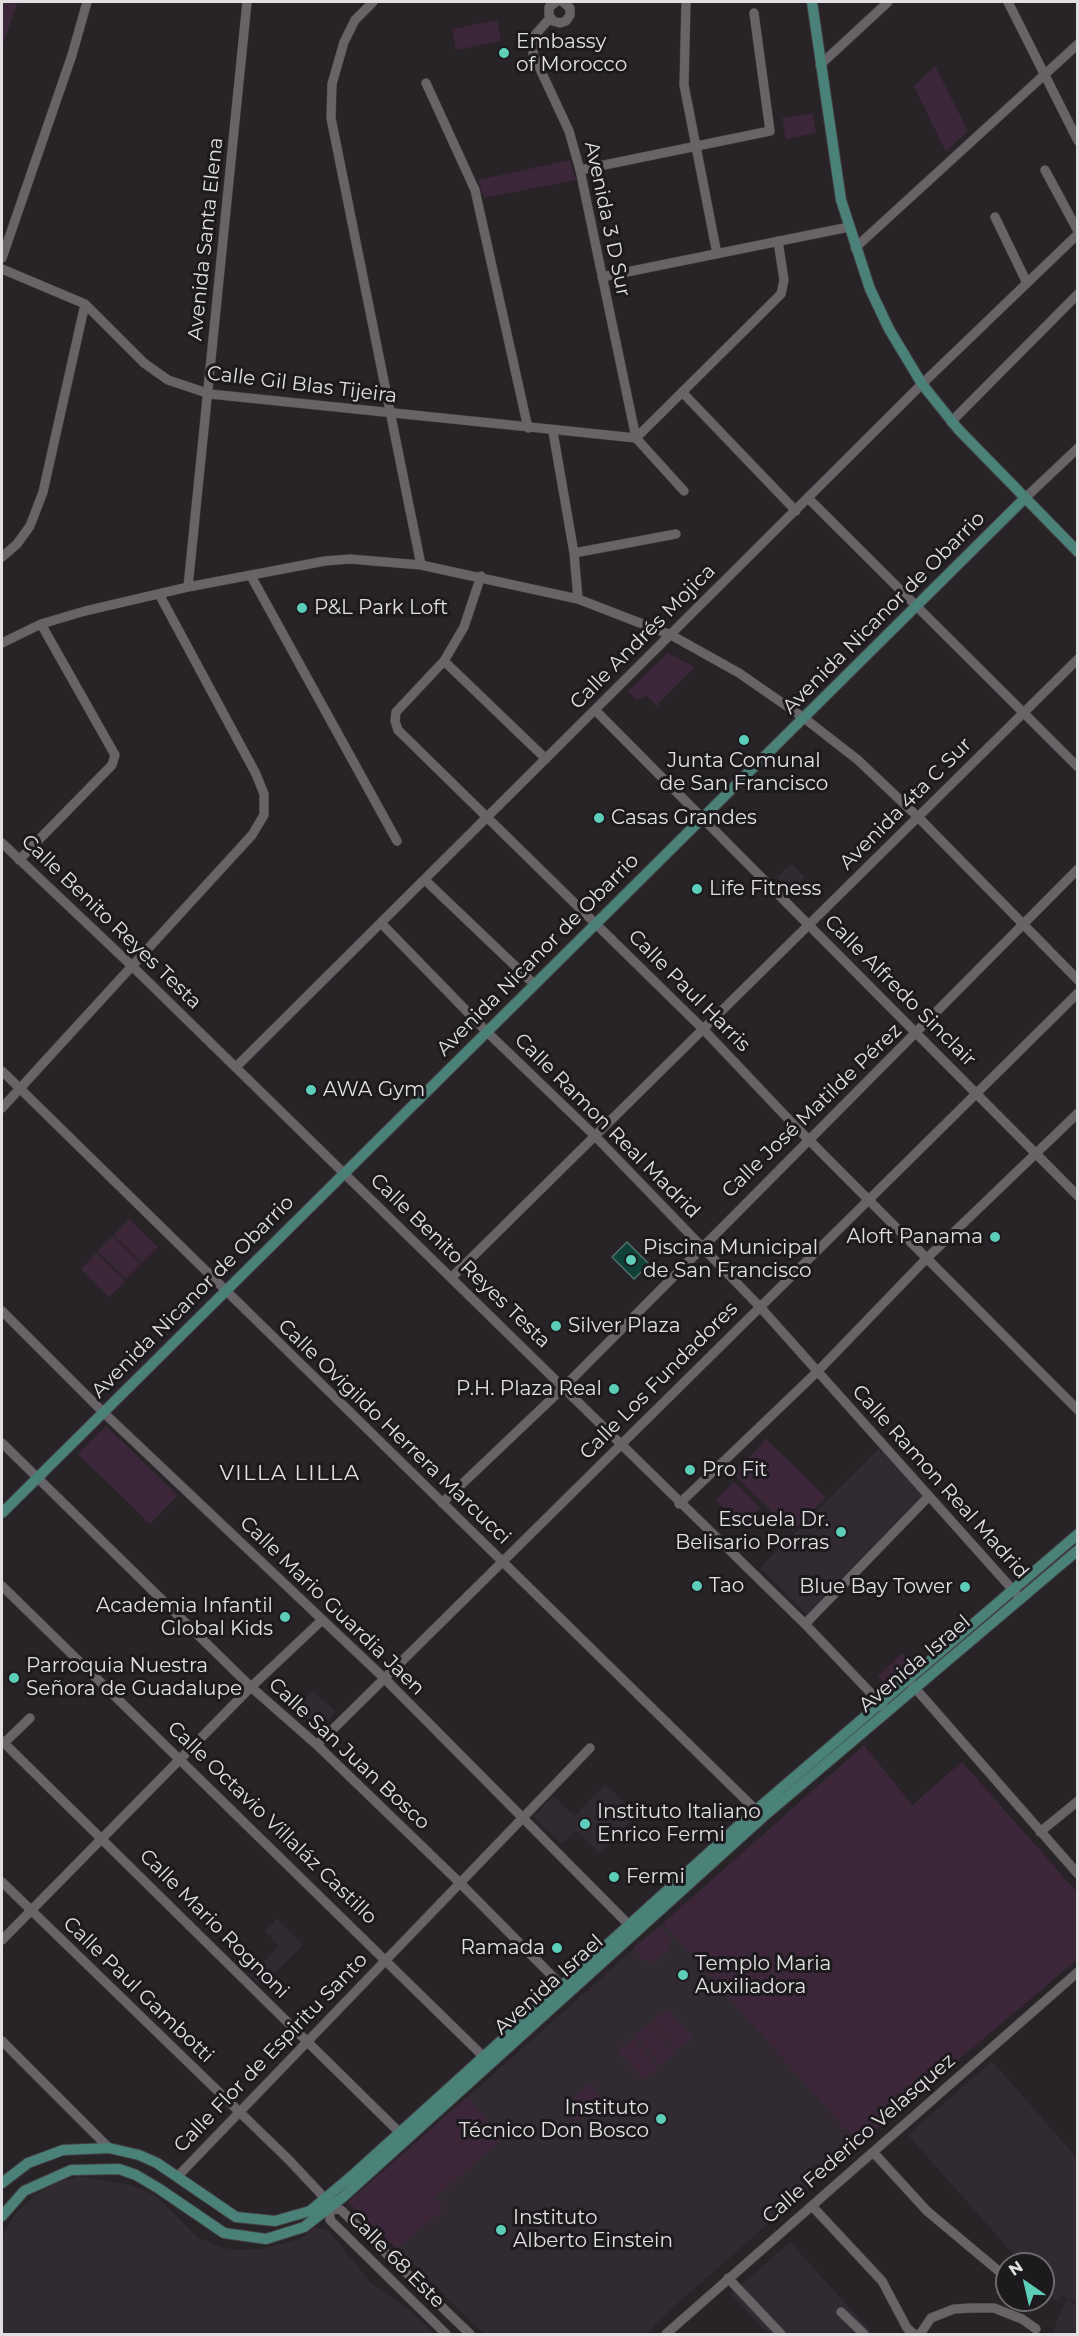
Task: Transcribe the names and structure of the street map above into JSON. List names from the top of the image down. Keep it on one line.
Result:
{"streets":{"main road":["Avenida Nicanor de Obarrio","Avenida Israel"],"street":["Avenida 3 D Sur","Avenida Santa Elena","Calle Gil Blas Tijeira","Calle Andrés Mojica","Avenida 4ta C Sur","Calle Benito Reyes Testa","Calle Paul Harris","Calle Alfredo Sinclair","Calle José Matilde Pérez","Calle Ramon Real Madrid","Calle Los Fundadores","Calle Ovigildo Herrera Marcucci","Calle Mario Guardia Jaen","Calle San Juan Bosco","Calle Octavio Villaláz Castillo","Calle Mario Rognoni","Calle Paul Gambotti","Calle Flor de Espiritu Santo","Calle Federico Velasquez","Calle 68 Este"]},"crossings":[["Avenida 3 D Sur","Calle Gil Blas Tijeira"],["Avenida Santa Elena","Calle Gil Blas Tijeira"],["Avenida Nicanor de Obarrio","Calle Benito Reyes Testa"],["Avenida Nicanor de Obarrio","Calle Paul Harris"],["Avenida Nicanor de Obarrio","Calle Alfredo Sinclair"],["Avenida Nicanor de Obarrio","Calle Ramon Real Madrid"],["Avenida Nicanor de Obarrio","Calle Ovigildo Herrera Marcucci"],["Avenida Nicanor de Obarrio","Calle Mario Guardia Jaen"],["Avenida Nicanor de Obarrio","Calle San Juan Bosco"],["Calle Andrés Mojica","Calle Benito Reyes Testa"],["Calle Andrés Mojica","Calle Paul Harris"],["Calle Andrés Mojica","Calle Alfredo Sinclair"],["Calle Andrés Mojica","Calle Ramon Real Madrid"],["Avenida 4ta C Sur","Calle Benito Reyes Testa"],["Avenida 4ta C Sur","Calle Paul Harris"],["Avenida 4ta C Sur","Calle Alfredo Sinclair"],["Avenida 4ta C Sur","Calle Ramon Real Madrid"],["Calle Benito Reyes Testa","Calle José Matilde Pérez"],["Calle Benito Reyes Testa","Calle Los Fundadores"],["Calle Benito Reyes Testa","Avenida Israel"],["Calle Paul Harris","Calle José Matilde Pérez"],["Calle Paul Harris","Calle Los Fundadores"],["Calle Alfredo Sinclair","Calle José Matilde Pérez"],["Calle Alfredo Sinclair","Calle Los Fundadores"],["Calle José Matilde Pérez","Calle Ramon Real Madrid"],["Calle José Matilde Pérez","Calle Ovigildo Herrera Marcucci"],["Calle Ramon Real Madrid","Calle Los Fundadores"],["Calle Ramon Real Madrid","Avenida Israel"],["Calle Los Fundadores","Calle Ovigildo Herrera Marcucci"],["Calle Los Fundadores","Calle Mario Guardia Jaen"],["Calle Los Fundadores","Calle San Juan Bosco"],["Calle Ovigildo Herrera Marcucci","Avenida Israel"],["Calle Mario Guardia Jaen","Avenida Israel"],["Calle Mario Guardia Jaen","Calle Flor de Espiritu Santo"],["Avenida Israel","Calle San Juan Bosco"],["Avenida Israel","Calle Octavio Villaláz Castillo"],["Avenida Israel","Calle Mario Rognoni"],["Avenida Israel","Calle Paul Gambotti"],["Avenida Israel","Calle Flor de Espiritu Santo"],["Avenida Israel","Calle 68 Este"],["Calle San Juan Bosco","Calle Flor de Espiritu Santo"],["Calle Octavio Villaláz Castillo","Calle Flor de Espiritu Santo"],["Calle Mario Rognoni","Calle Flor de Espiritu Santo"],["Calle Paul Gambotti","Calle Flor de Espiritu Santo"],["Calle Paul Gambotti","Calle 68 Este"]],"districts":["VILLA LILLA"],"places":["Embassy of Morocco","P&L Park Loft","Junta Comunal de San Francisco","Casas Grandes","Life Fitness","AWA Gym","Aloft Panama","Piscina Municipal de San Francisco","Silver Plaza","P.H. Plaza Real","Pro Fit","Escuela Dr. Belisario Porras","Tao","Blue Bay Tower","Academia Infantil Global Kids","Parroquia Nuestra Señora de Guadalupe","Instituto Italiano Enrico Fermi","Fermi","Ramada","Templo Maria Auxiliadora","Instituto Técnico Don Bosco","Instituto Alberto Einstein"],"north":"top left"}
